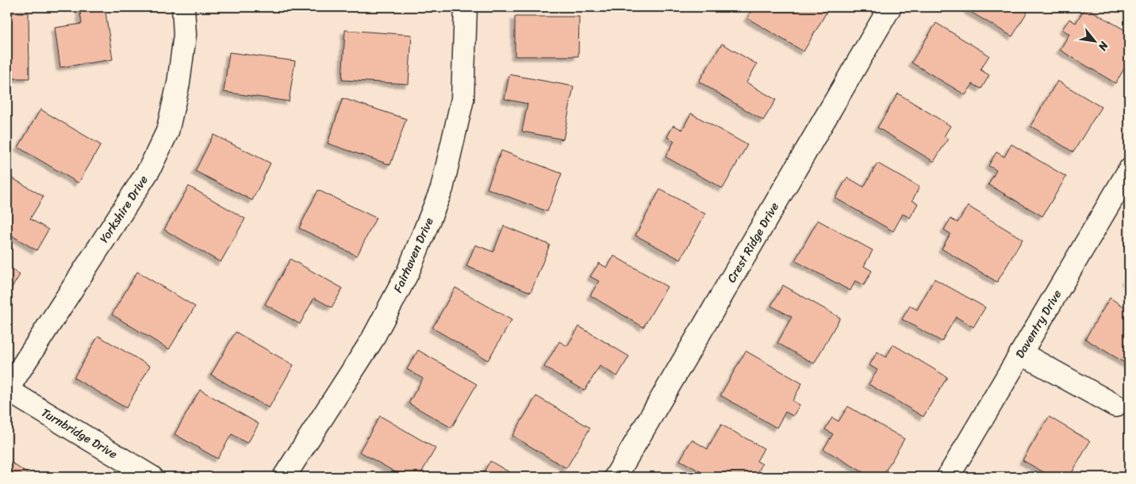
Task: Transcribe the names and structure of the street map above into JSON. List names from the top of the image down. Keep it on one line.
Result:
{"streets":{"street":["Yorkshire Drive","Crest Ridge Drive","Fairhaven Drive","Daventry Drive","Turnbridge Drive"]},"crossings":[["Yorkshire Drive","Turnbridge Drive"]],"north":"bottom right"}
